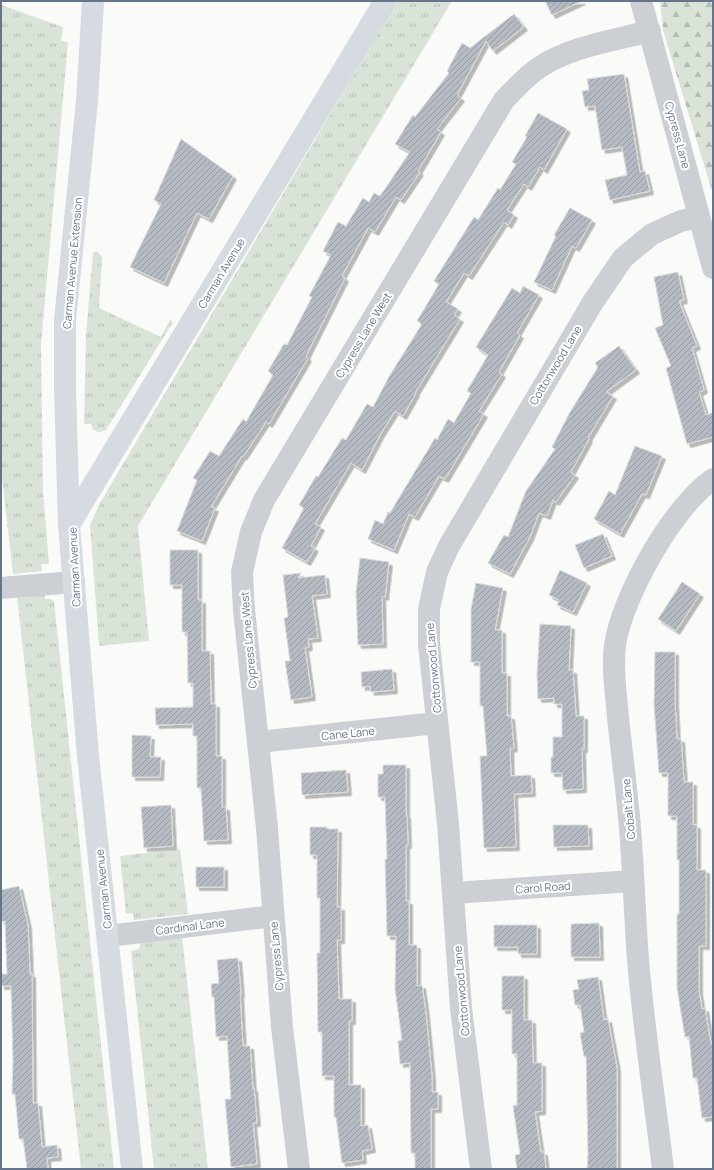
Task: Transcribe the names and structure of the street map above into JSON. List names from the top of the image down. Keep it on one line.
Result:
{"streets":{"main road":["Carman Avenue Extension","Carman Avenue"],"street":["Cypress Lane","Cypress Lane West","Cottonwood Lane","Cane Lane","Cobalt Lane","Carol Road","Cardinal Lane"]},"crossings":[["Cypress Lane","Cypress Lane West"],["Cypress Lane","Cottonwood Lane"],["Cypress Lane","Cane Lane"],["Cypress Lane","Cardinal Lane"],["Carman Avenue Extension","Carman Avenue"],["Carman Avenue","Cardinal Lane"],["Cypress Lane West","Cane Lane"],["Cottonwood Lane","Cane Lane"],["Cottonwood Lane","Carol Road"],["Cobalt Lane","Carol Road"]]}
